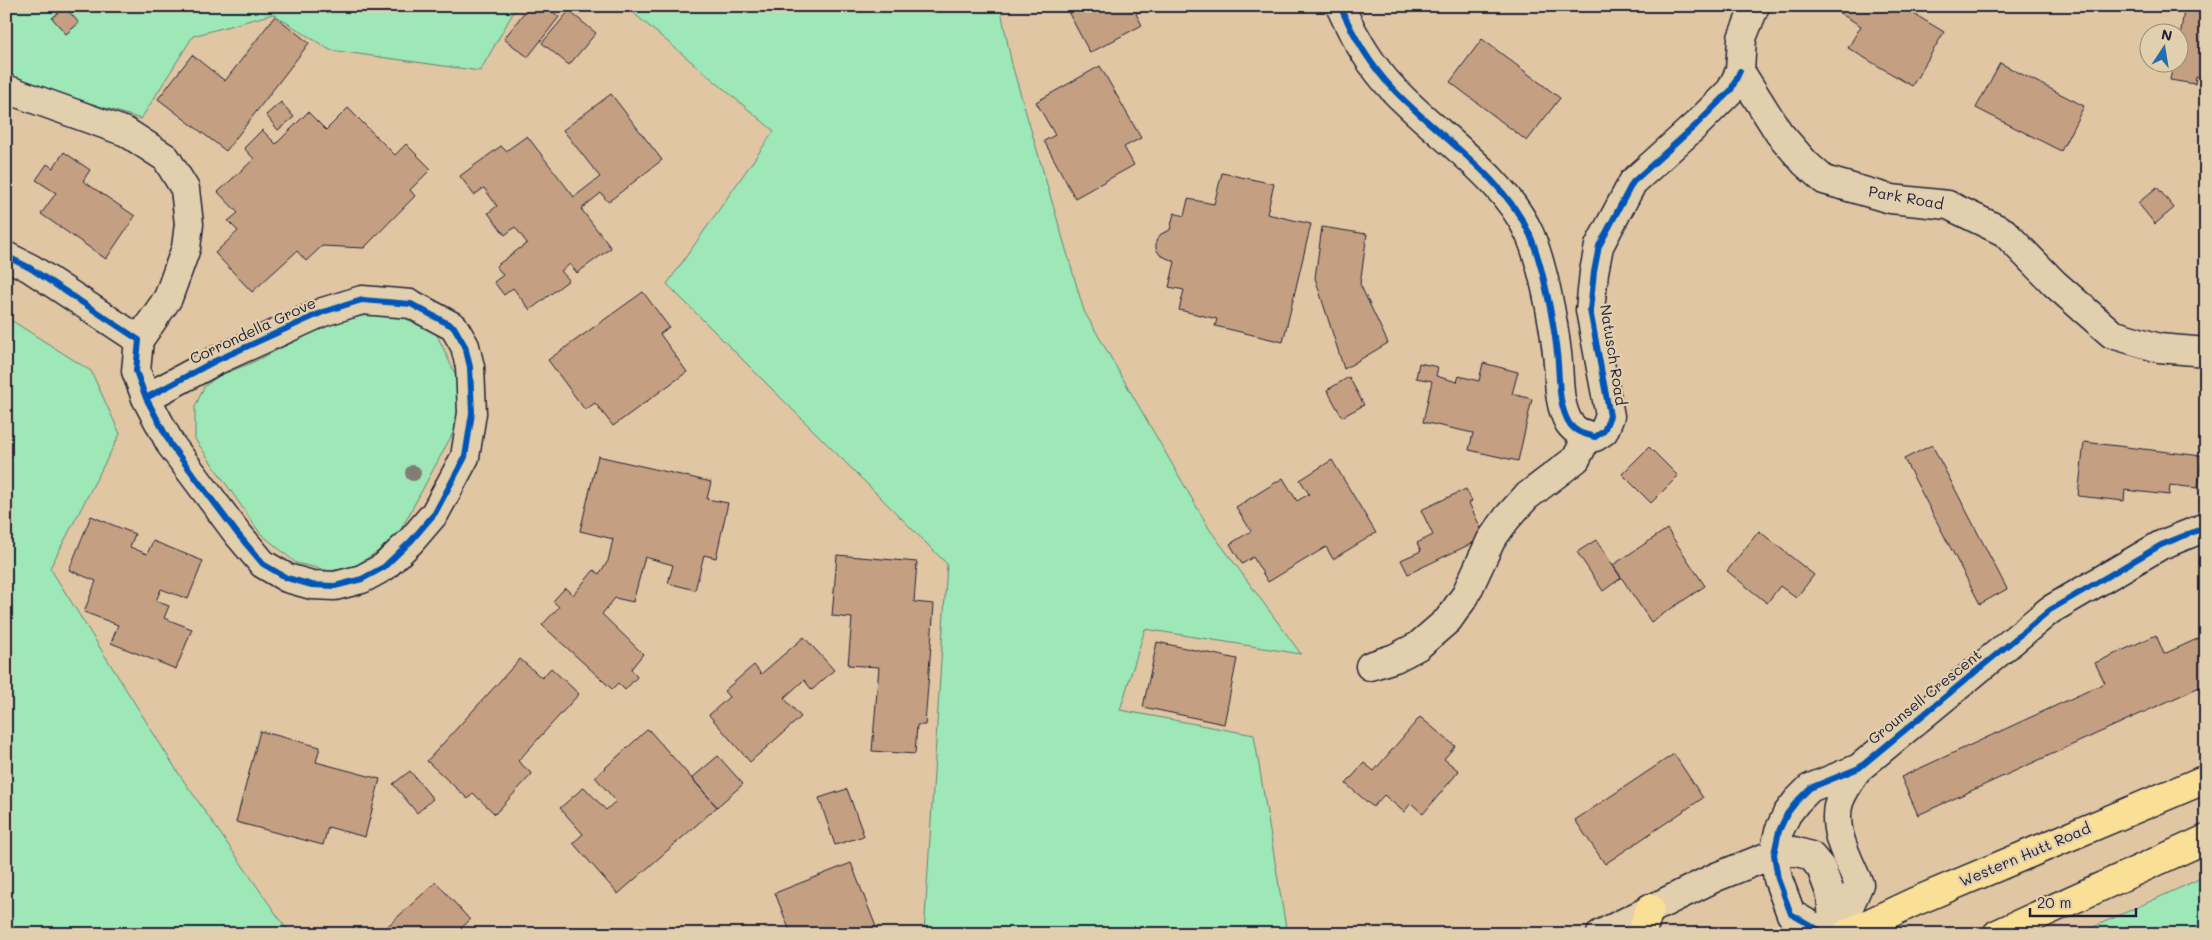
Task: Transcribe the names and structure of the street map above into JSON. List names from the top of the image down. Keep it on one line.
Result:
{"streets":{"highway":["Western Hutt Road"],"street":["Park Road","Corrondella Grove","Natusch Road","Grounsell Crescent"]},"crossings":[["Park Road","Natusch Road"]],"scale_bar":"20 m","north":"top"}
